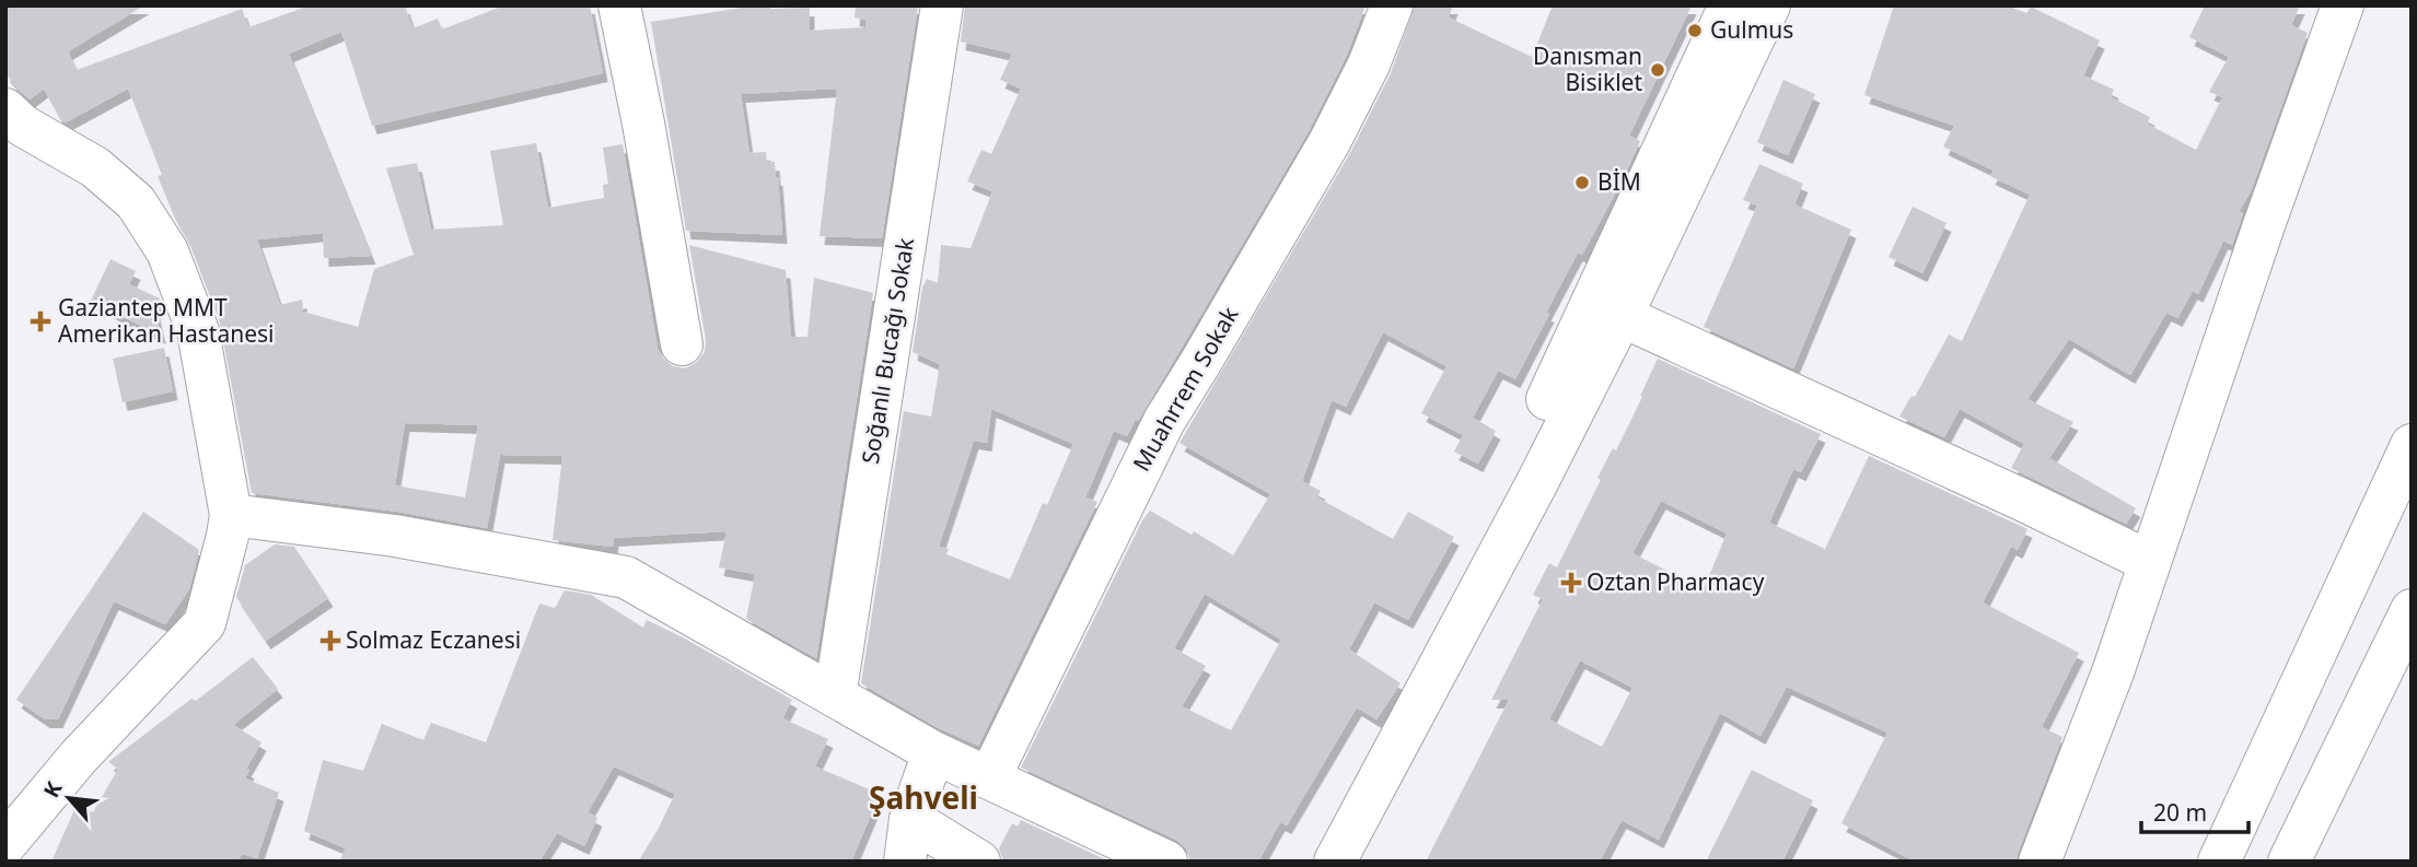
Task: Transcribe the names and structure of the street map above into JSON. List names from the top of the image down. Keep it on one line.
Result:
{"streets":{"street":["Soğanlı Bucağı Sokak","Muahrrem Sokak"]},"districts":["Şahveli"],"places":{"other":["Gulmus","Danısman Bisiklet","BİM"],"health":["Gaziantep MMT Amerikan Hastanesi","Oztan Pharmacy","Solmaz Eczanesi"]},"scale_bar":"20 m","north":"top left"}
